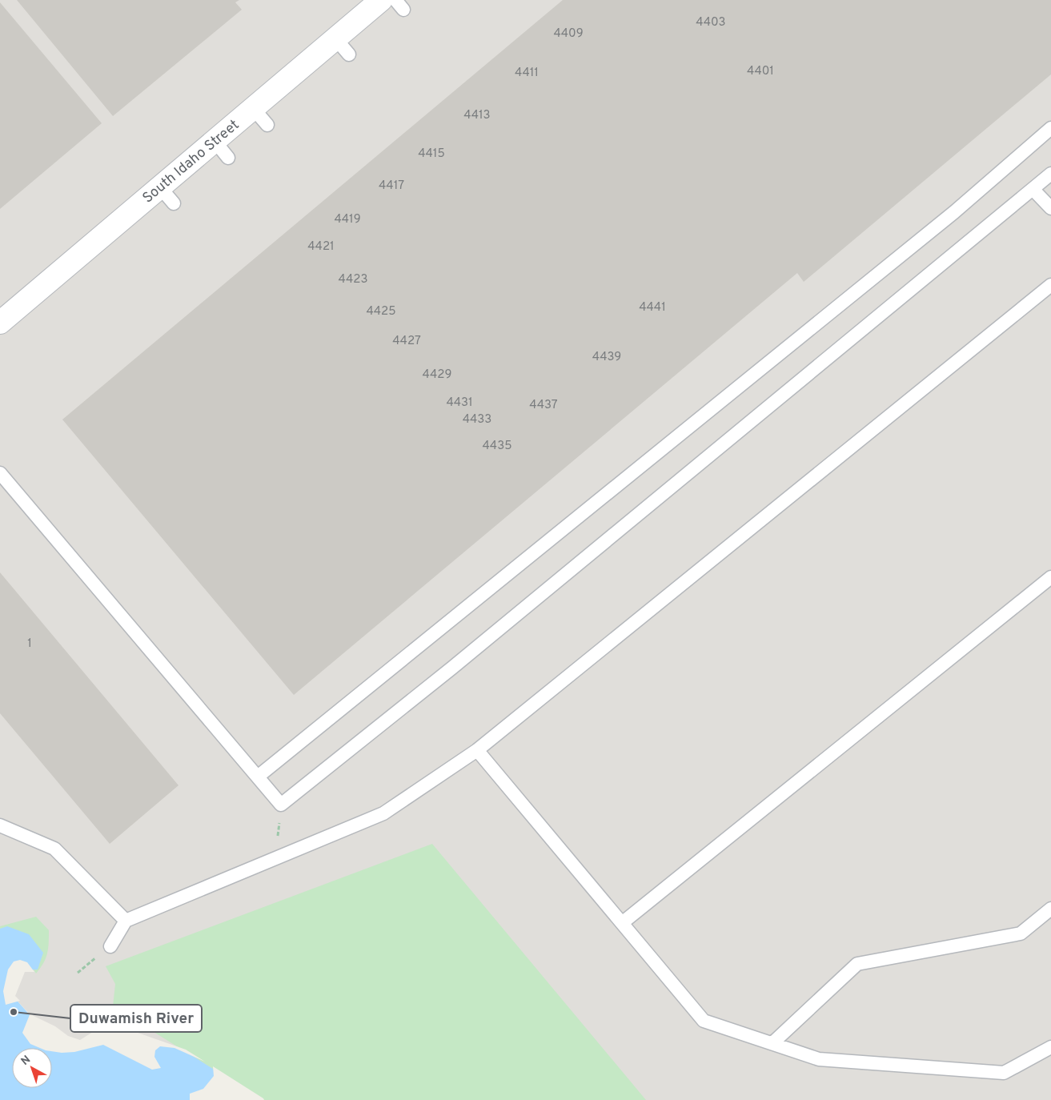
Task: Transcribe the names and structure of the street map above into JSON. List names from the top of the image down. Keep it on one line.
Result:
{"streets":{"street":["South Idaho Street"]},"places":["Duwamish River"],"house_numbers":["4403","4409","4401","4411","4413","4415","4417","4419","4421","4423","4441","4425","4427","4439","4429","4431","4437","4433","4435","1"],"north":"top left"}
